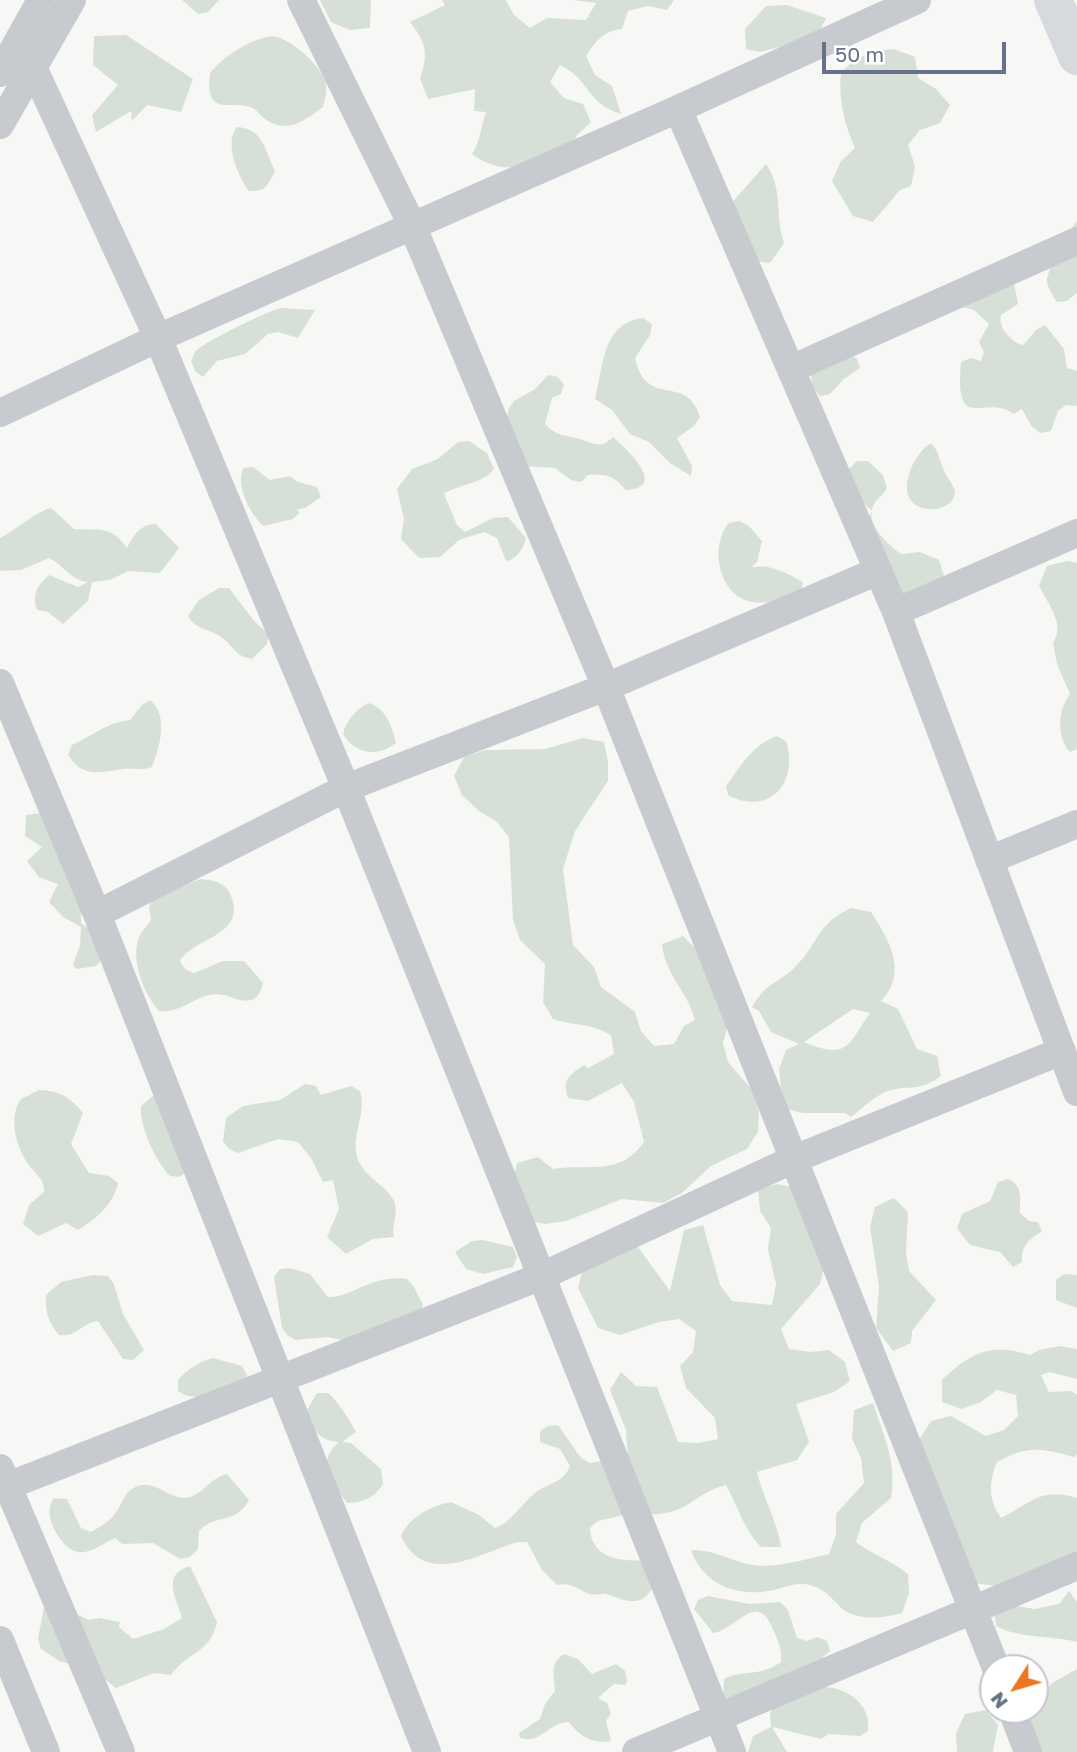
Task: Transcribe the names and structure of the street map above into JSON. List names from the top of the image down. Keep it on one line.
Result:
{"scale_bar":"50 m","north":"bottom left"}
